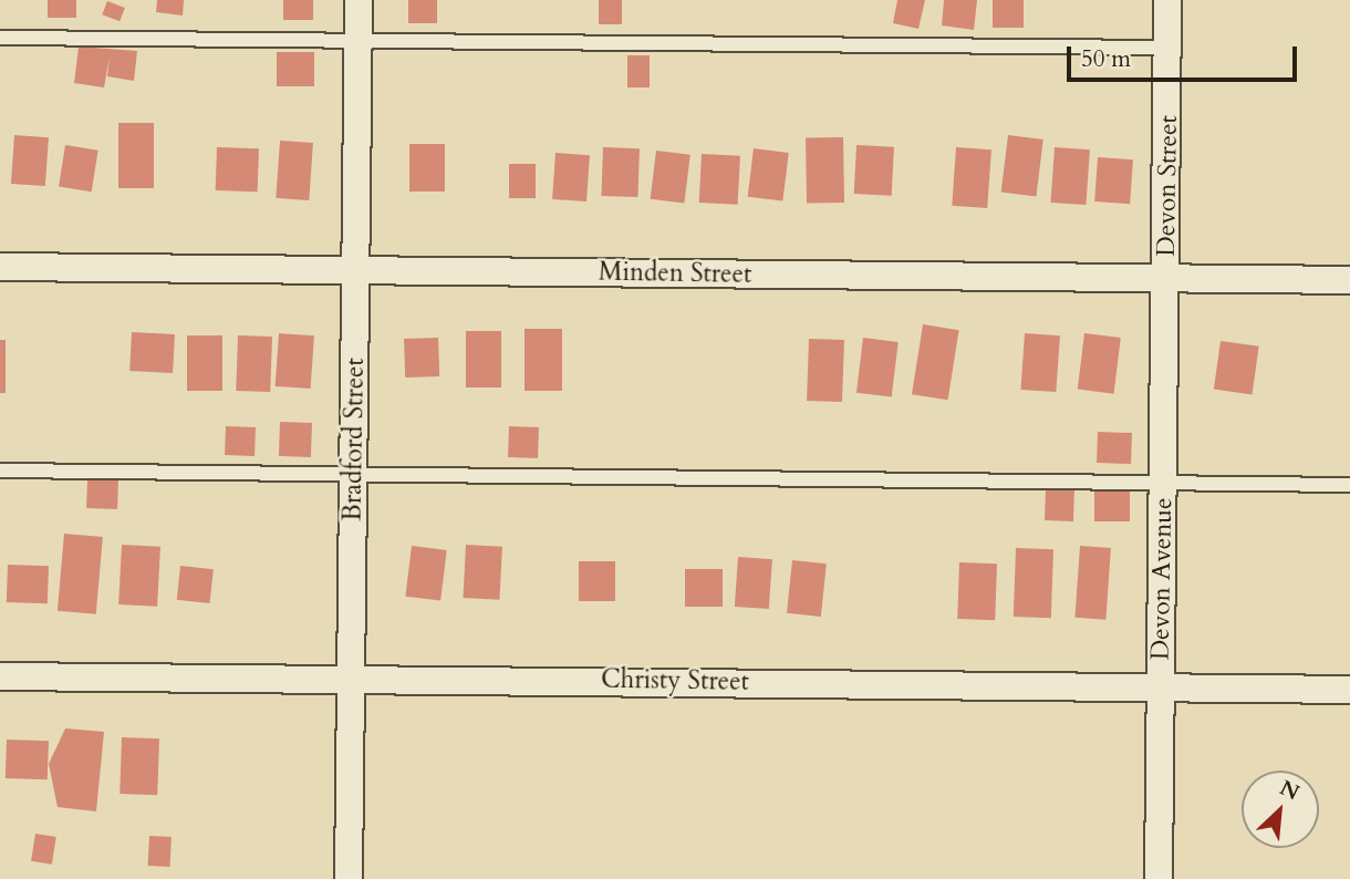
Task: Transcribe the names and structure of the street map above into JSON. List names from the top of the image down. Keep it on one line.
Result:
{"streets":{"street":["Devon Street","Minden Street","Bradford Street","Devon Avenue","Christy Street"]},"crossings":[["Devon Street","Minden Street"],["Devon Street","Devon Avenue"],["Minden Street","Bradford Street"],["Minden Street","Devon Avenue"],["Bradford Street","Christy Street"],["Devon Avenue","Christy Street"]],"scale_bar":"50 m","north":"top right"}
